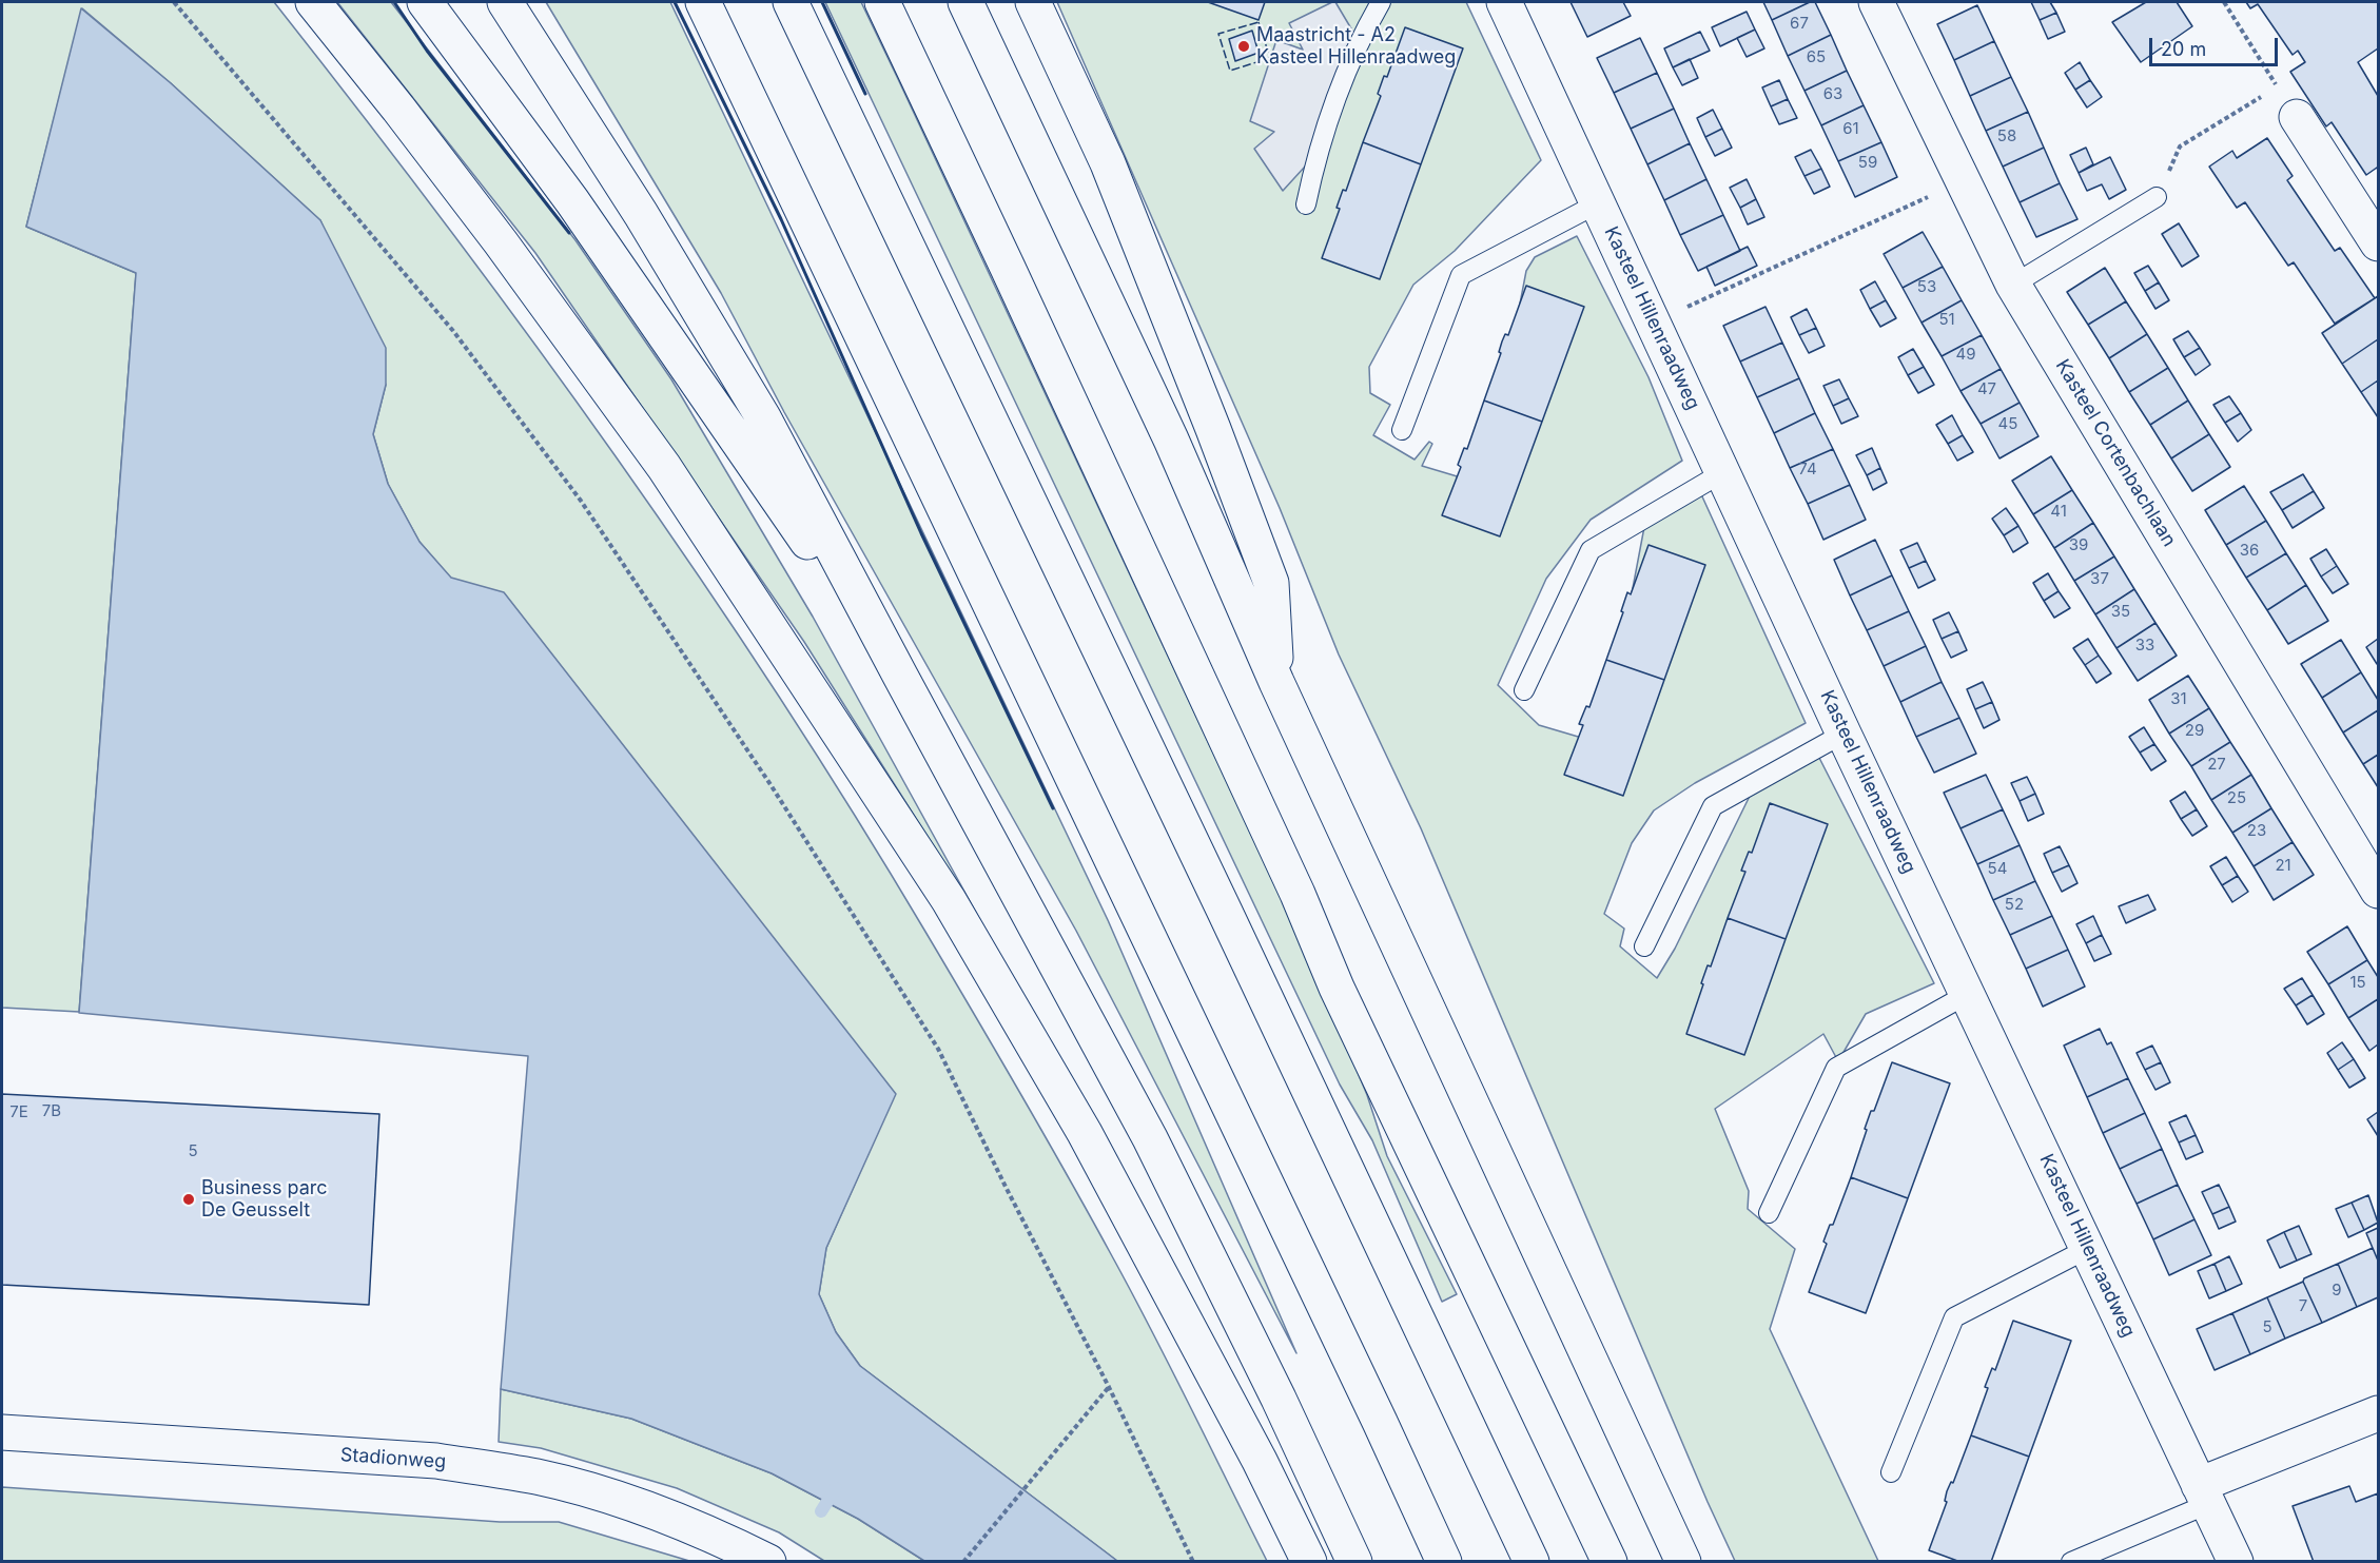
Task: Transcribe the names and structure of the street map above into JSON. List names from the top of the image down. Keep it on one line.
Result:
{"streets":{"main road":["Kasteel Hillenraadweg","Kasteel Cortenbachlaan","Stadionweg"]},"places":["Maastricht - A2 Kasteel Hillenraadweg","Business parc De Geusselt"],"house_numbers":["67","65","63","61","58","59","53","51","49","47","45","74","41","39","36","37","35","33","31","29","27","25","23","21","54","52","15","7B","7E","5","9","7","5"],"scale_bar":"20 m"}
